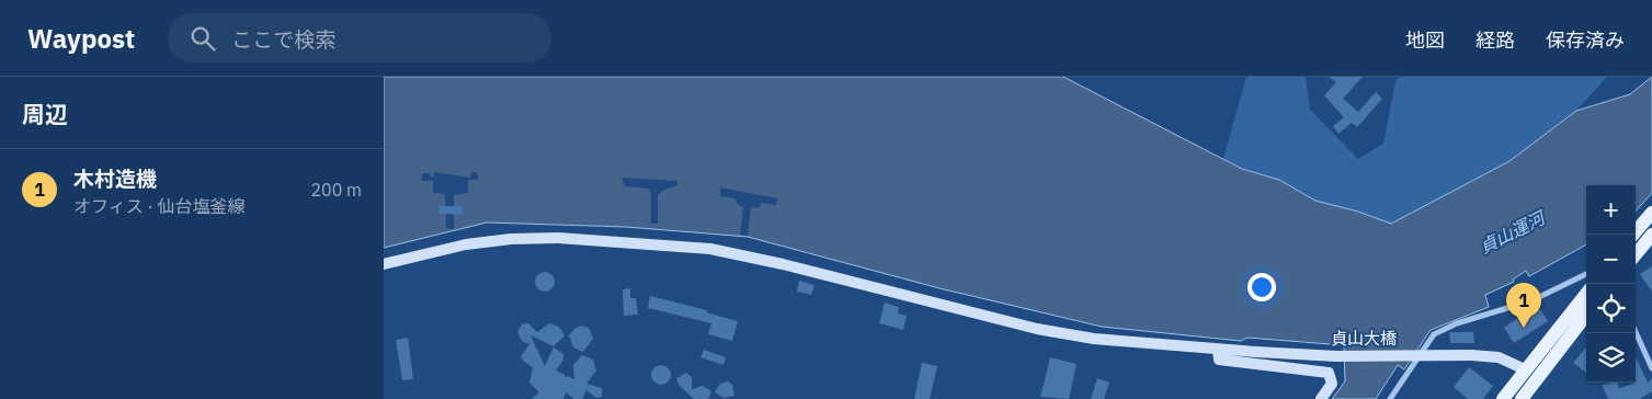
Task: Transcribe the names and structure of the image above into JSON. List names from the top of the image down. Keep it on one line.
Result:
{"streets":{"street":["貞山大橋"]},"water":["貞山運河"],"page":{"header":"Waypost","search":"ここで検索","nav":["地図","経路","保存済み"],"heading":"周辺","list":[{"mark":"1","name":"木村造機","note":"オフィス · 仙台塩釜線","value":"200 m"}],"map_buttons":["+","−"],"pins":"1"}}
